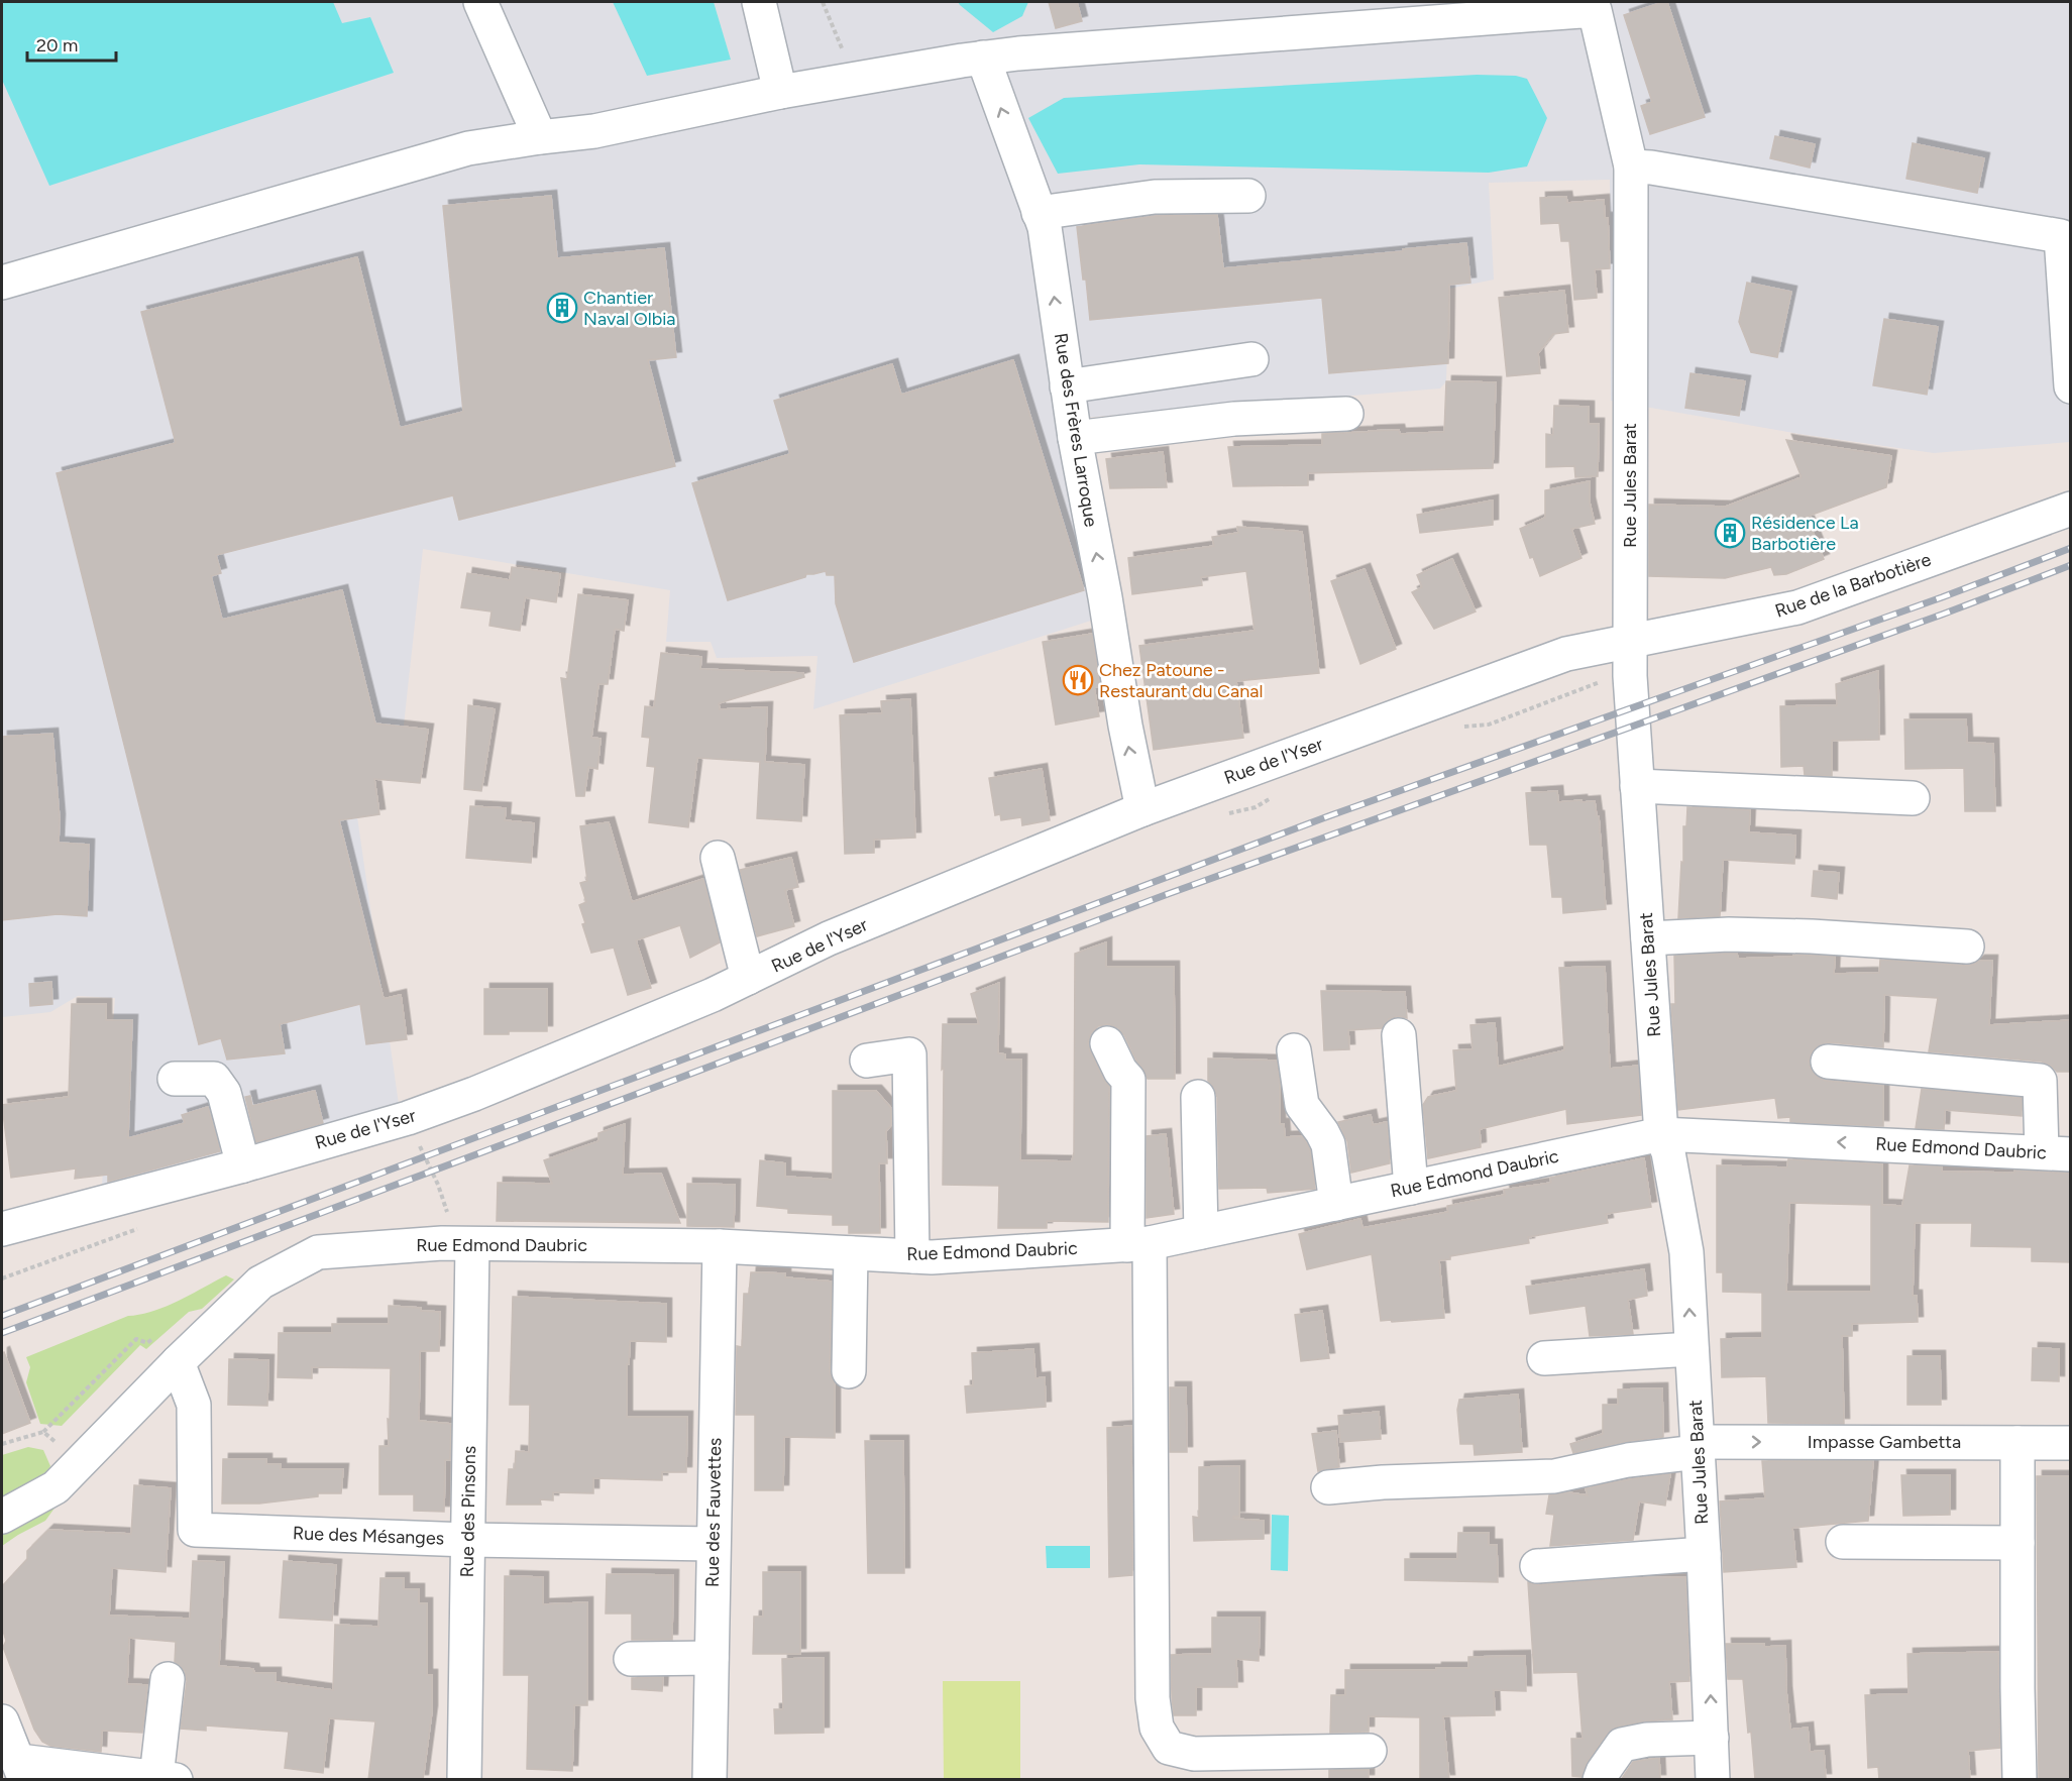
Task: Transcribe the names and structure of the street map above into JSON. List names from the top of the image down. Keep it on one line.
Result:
{"streets":{"street":["Rue des Frères Larroque","Rue Jules Barat","Rue de la Barbotière","Rue de l'Yser","Rue Edmond Daubric","Impasse Gambetta","Rue des Pinsons","Rue des Fauvettes","Rue des Mésanges"]},"crossings":[["Rue des Frères Larroque","Rue de l'Yser"],["Rue Jules Barat","Rue de la Barbotière"],["Rue Jules Barat","Rue de l'Yser"],["Rue Jules Barat","Rue Edmond Daubric"],["Rue Jules Barat","Impasse Gambetta"],["Rue de la Barbotière","Rue de l'Yser"],["Rue Edmond Daubric","Rue des Pinsons"],["Rue Edmond Daubric","Rue des Fauvettes"],["Rue Edmond Daubric","Rue des Mésanges"],["Rue des Pinsons","Rue des Mésanges"],["Rue des Fauvettes","Rue des Mésanges"]],"one_way":["Rue des Frères Larroque"],"places":{"building":["Chantier Naval Olbia","Résidence La Barbotière"],"restaurant":["Chez Patoune - Restaurant du Canal"]},"scale_bar":"20 m"}
